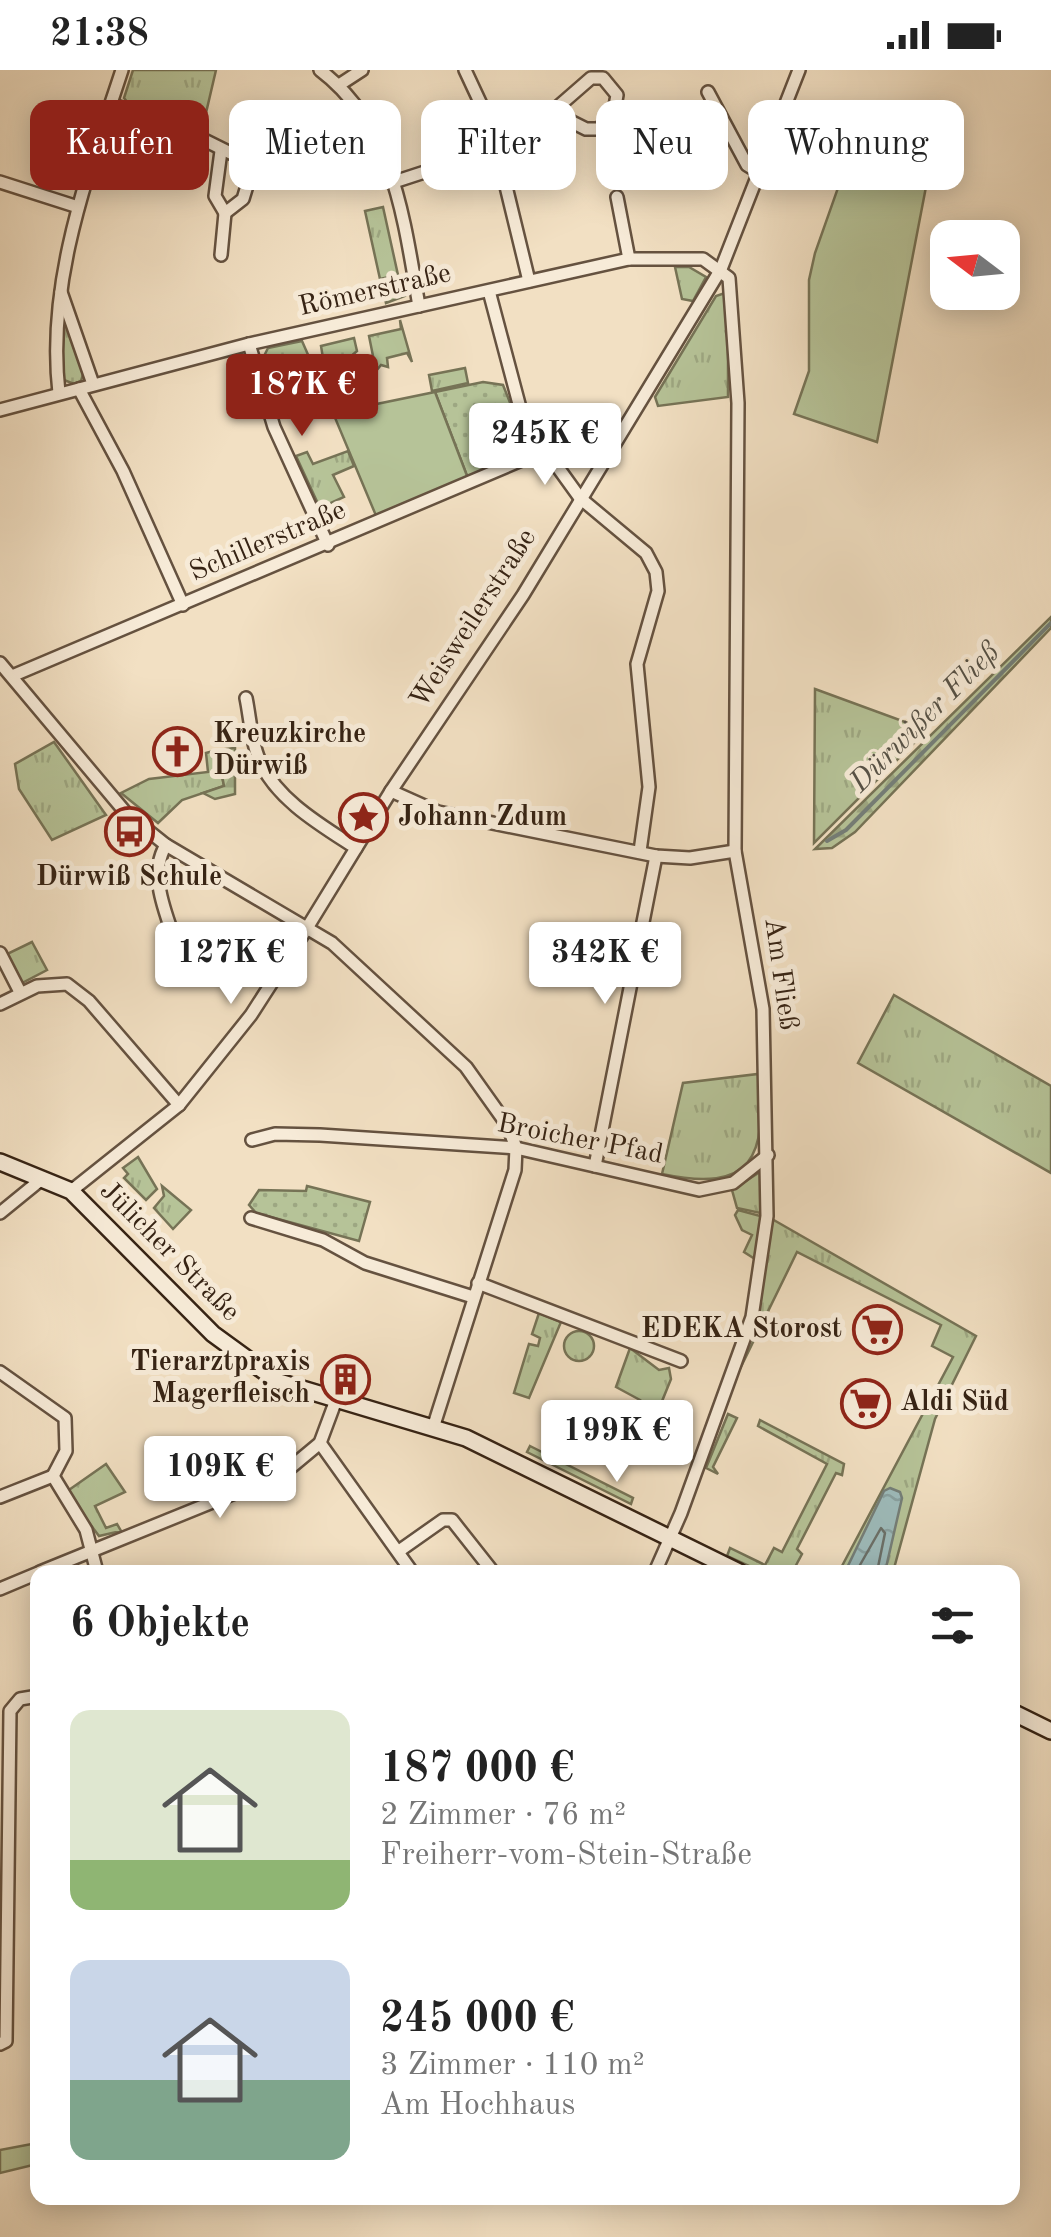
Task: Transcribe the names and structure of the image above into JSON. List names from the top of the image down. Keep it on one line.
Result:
{"streets":{"street":["Römerstraße","Schillerstraße","Weisweilerstraße","Am Fließ","Broicher Pfad","Jülicher Straße"]},"crossings":[["Römerstraße","Weisweilerstraße"],["Römerstraße","Am Fließ"],["Weisweilerstraße","Am Fließ"],["Weisweilerstraße","Jülicher Straße"],["Am Fließ","Broicher Pfad"],["Am Fließ","Jülicher Straße"]],"water":["Dürwißer Fließ"],"places":{"church":["Kreuzkirche Dürwiß"],"place":["Johann Zdum"],"bus stop":["Dürwiß Schule"],"supermarket":["EDEKA Storost","Aldi Süd"],"building":["Tierarztpraxis Magerfleisch"]},"north":"left","page":{"status":"21:38","chip":["Kaufen","Mieten","Filter","Neu","Wohnung"],"price":["187K €","245K €","127K €","342K €","199K €","109K €"],"heading":"6 Objekte","list":[{"name":"187 000 €","note":"2 Zimmer · 76 m² · Freiherr-vom-Stein-Straße"},{"name":"245 000 €","note":"3 Zimmer · 110 m² · Am Hochhaus"}]}}
